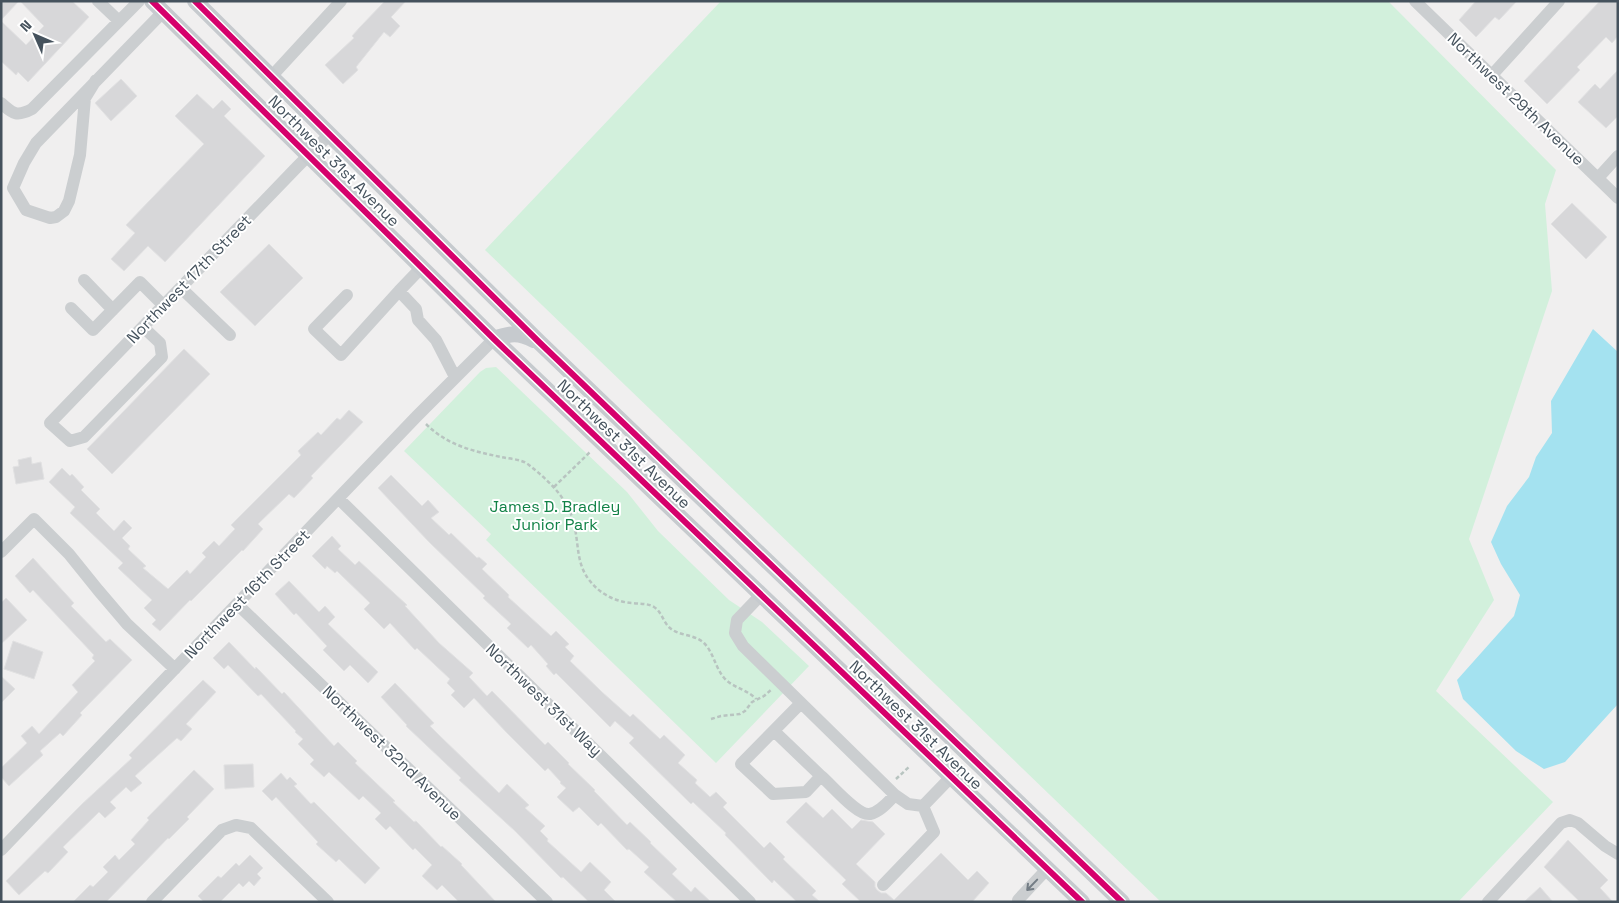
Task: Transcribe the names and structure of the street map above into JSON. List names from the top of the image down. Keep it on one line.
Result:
{"streets":{"main road":["Northwest 31st Avenue"],"street":["Northwest 29th Avenue","Northwest 17th Street","Northwest 16th Street","Northwest 31st Way","Northwest 32nd Avenue"]},"crossings":[["Northwest 31st Avenue","Northwest 17th Street"],["Northwest 31st Avenue","Northwest 16th Street"],["Northwest 16th Street","Northwest 31st Way"],["Northwest 16th Street","Northwest 32nd Avenue"]],"parks":["James D. Bradley Junior Park"],"north":"top left"}
